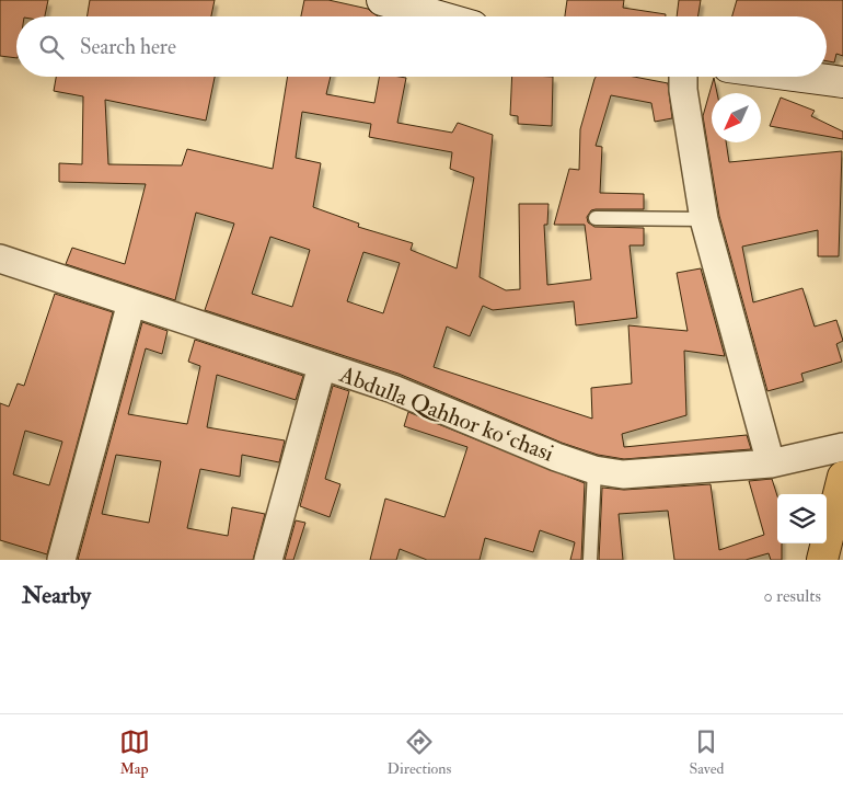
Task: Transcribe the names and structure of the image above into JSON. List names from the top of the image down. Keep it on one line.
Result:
{"streets":{"street":["Abdulla Qahhor koʻchasi"]},"north":"bottom left","page":{"search":"Search here","heading":["Nearby","0 results"],"nav":["Map","Directions","Saved"]}}
